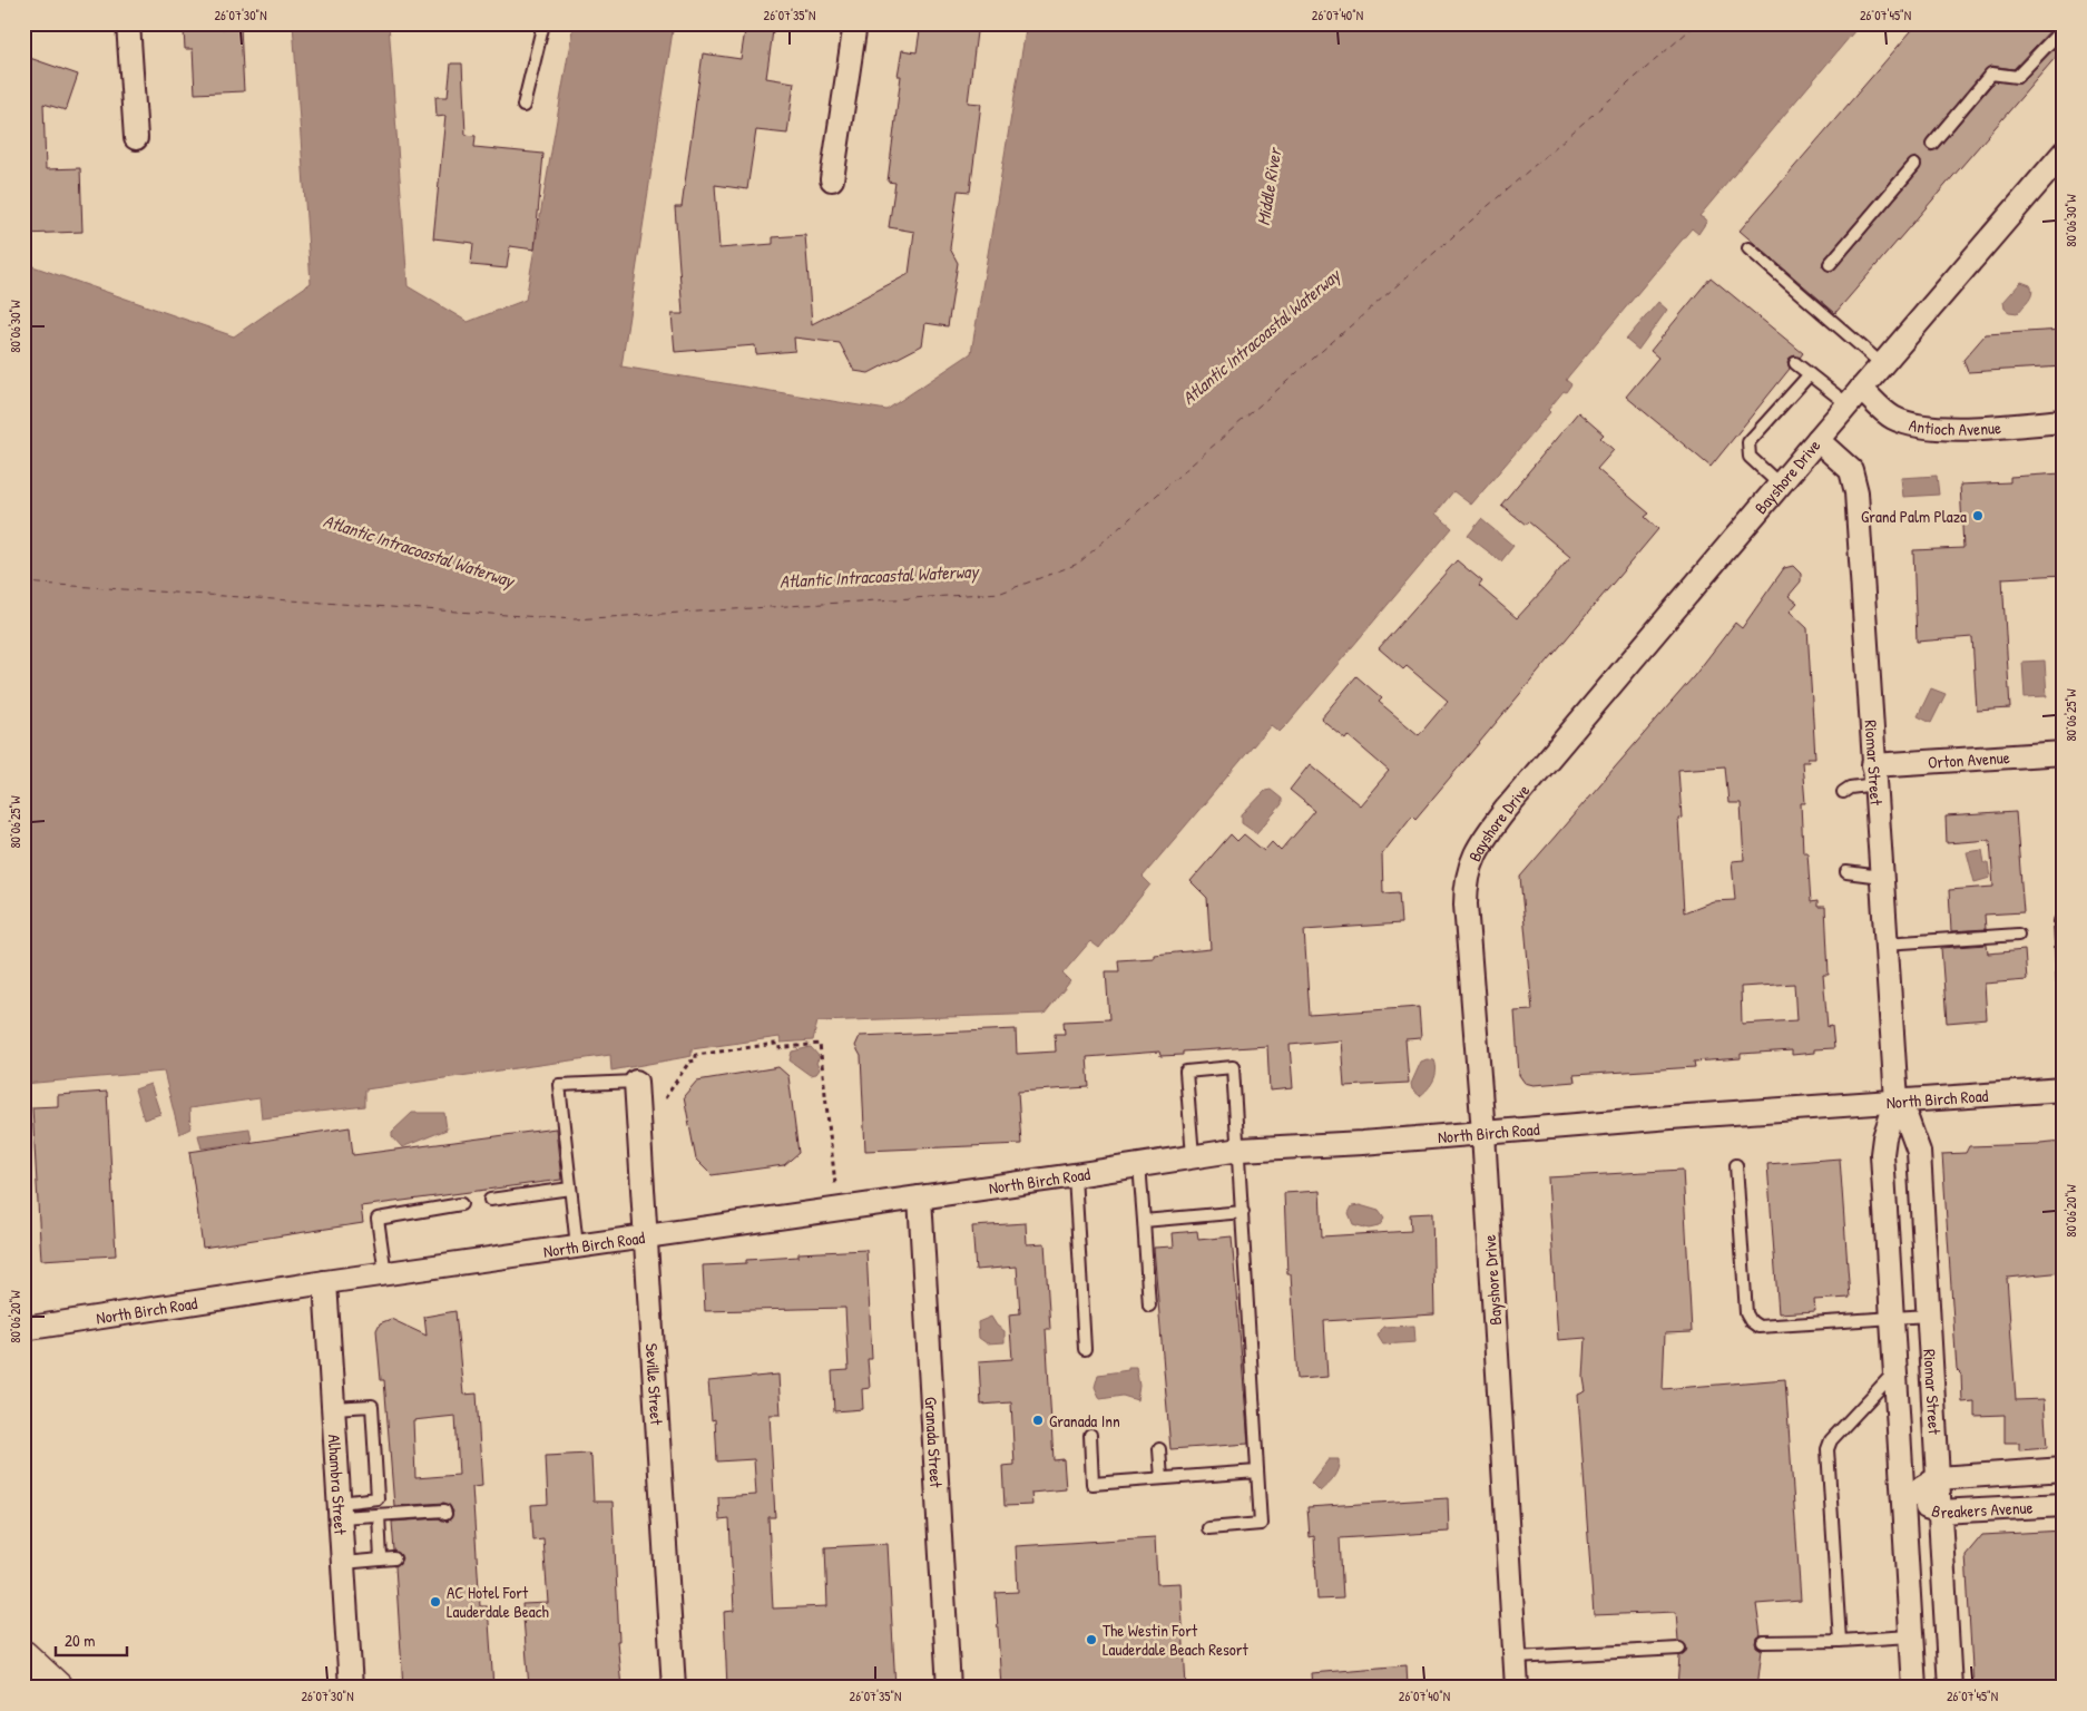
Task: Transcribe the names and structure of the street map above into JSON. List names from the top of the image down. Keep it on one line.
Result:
{"streets":{"street":["Antioch Avenue","Bayshore Drive","Orton Avenue","Riomar Street","North Birch Road","Seville Street","Granada Street","Alhambra Street","Breakers Avenue"]},"crossings":[["Antioch Avenue","Bayshore Drive"],["Bayshore Drive","Riomar Street"],["Bayshore Drive","North Birch Road"],["Orton Avenue","Riomar Street"],["Riomar Street","North Birch Road"],["Riomar Street","Breakers Avenue"],["North Birch Road","Seville Street"],["North Birch Road","Granada Street"],["North Birch Road","Alhambra Street"]],"water":["Middle River","Atlantic Intracoastal Waterway"],"places":["Grand Palm Plaza","Granada Inn","AC Hotel Fort Lauderdale Beach","The Westin Fort Lauderdale Beach Resort"],"scale_bar":"20 m","coordinates":["26°07'30\"N","26°07'35\"N","26°07'40\"N","26°07'45\"N","80°06'30\"W","80°06'25\"W","80°06'20\"W"]}
